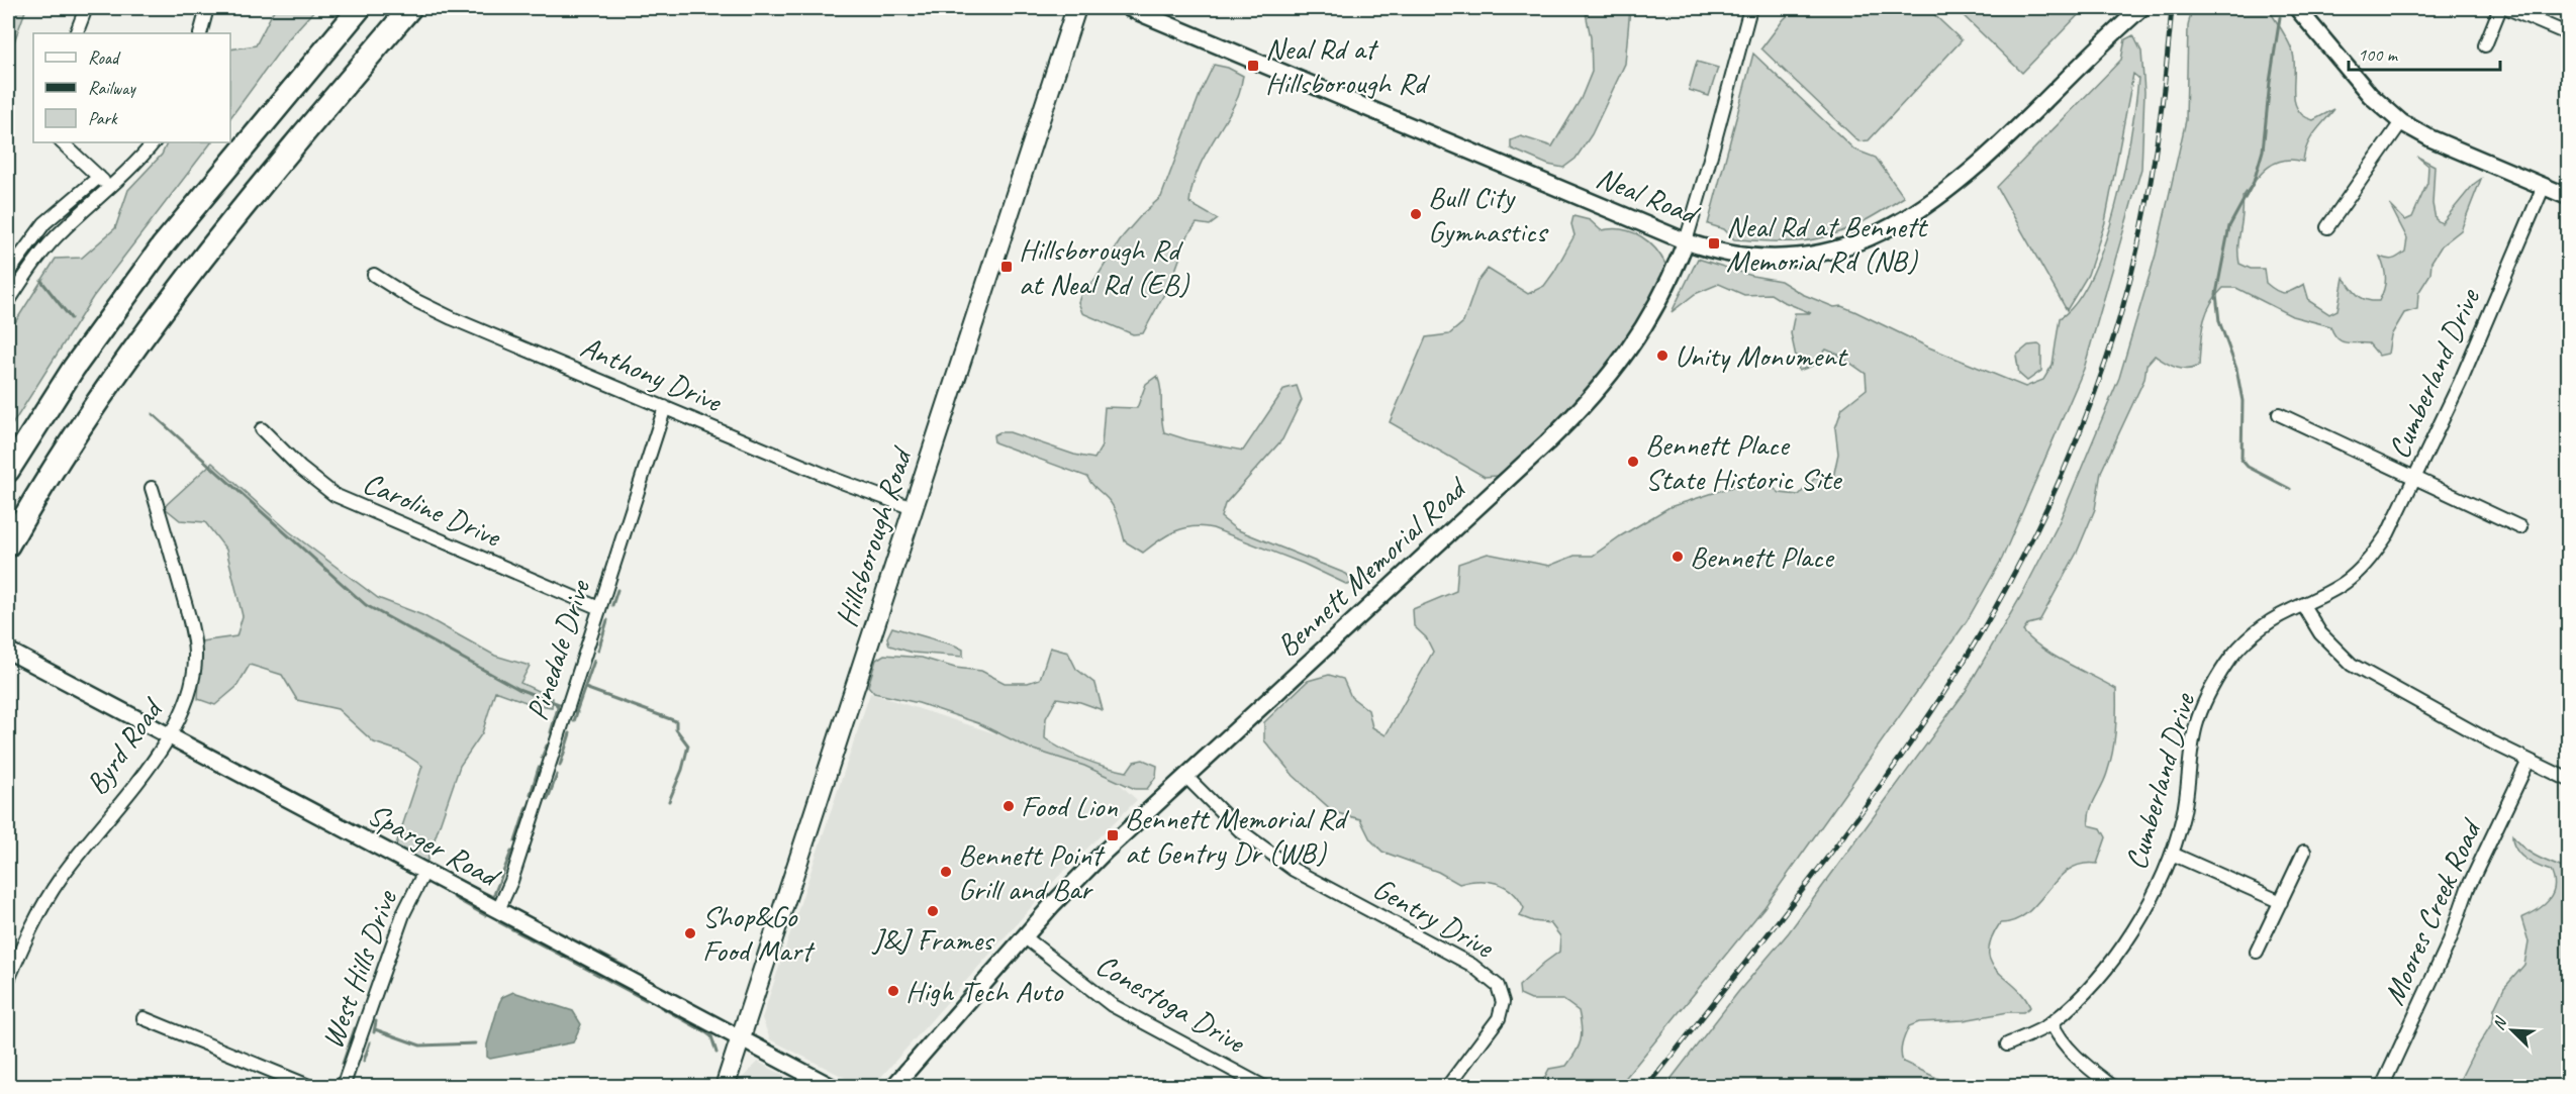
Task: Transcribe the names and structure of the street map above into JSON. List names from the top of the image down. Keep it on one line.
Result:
{"streets":{"main road":["Hillsborough Road"],"street":["Neal Road","Anthony Drive","Cumberland Drive","Caroline Drive","Bennett Memorial Road","Pinedale Drive","Byrd Road","Sparger Road","Moores Creek Road","Gentry Drive","West Hills Drive","Conestoga Drive"]},"crossings":[["Neal Road","Bennett Memorial Road"],["Anthony Drive","Hillsborough Road"],["Anthony Drive","Pinedale Drive"],["Caroline Drive","Pinedale Drive"],["Hillsborough Road","Sparger Road"],["Bennett Memorial Road","Gentry Drive"],["Bennett Memorial Road","Conestoga Drive"],["Pinedale Drive","Sparger Road"],["Byrd Road","Sparger Road"],["Sparger Road","West Hills Drive"]],"places":{"transit":["Neal Rd at Hillsborough Rd","Neal Rd at Bennett Memorial Rd (NB)","Hillsborough Rd at Neal Rd (EB)","Bennett Memorial Rd at Gentry Dr (WB)"],"other":["Bull City Gymnastics","Unity Monument","Bennett Place State Historic Site","Bennett Place","Food Lion","Bennett Point Grill and Bar","J&J Frames","Shop&Go Food Mart","High Tech Auto"]},"legend":["Road","Railway","Park"],"scale_bar":"100 m","north":"top left"}
